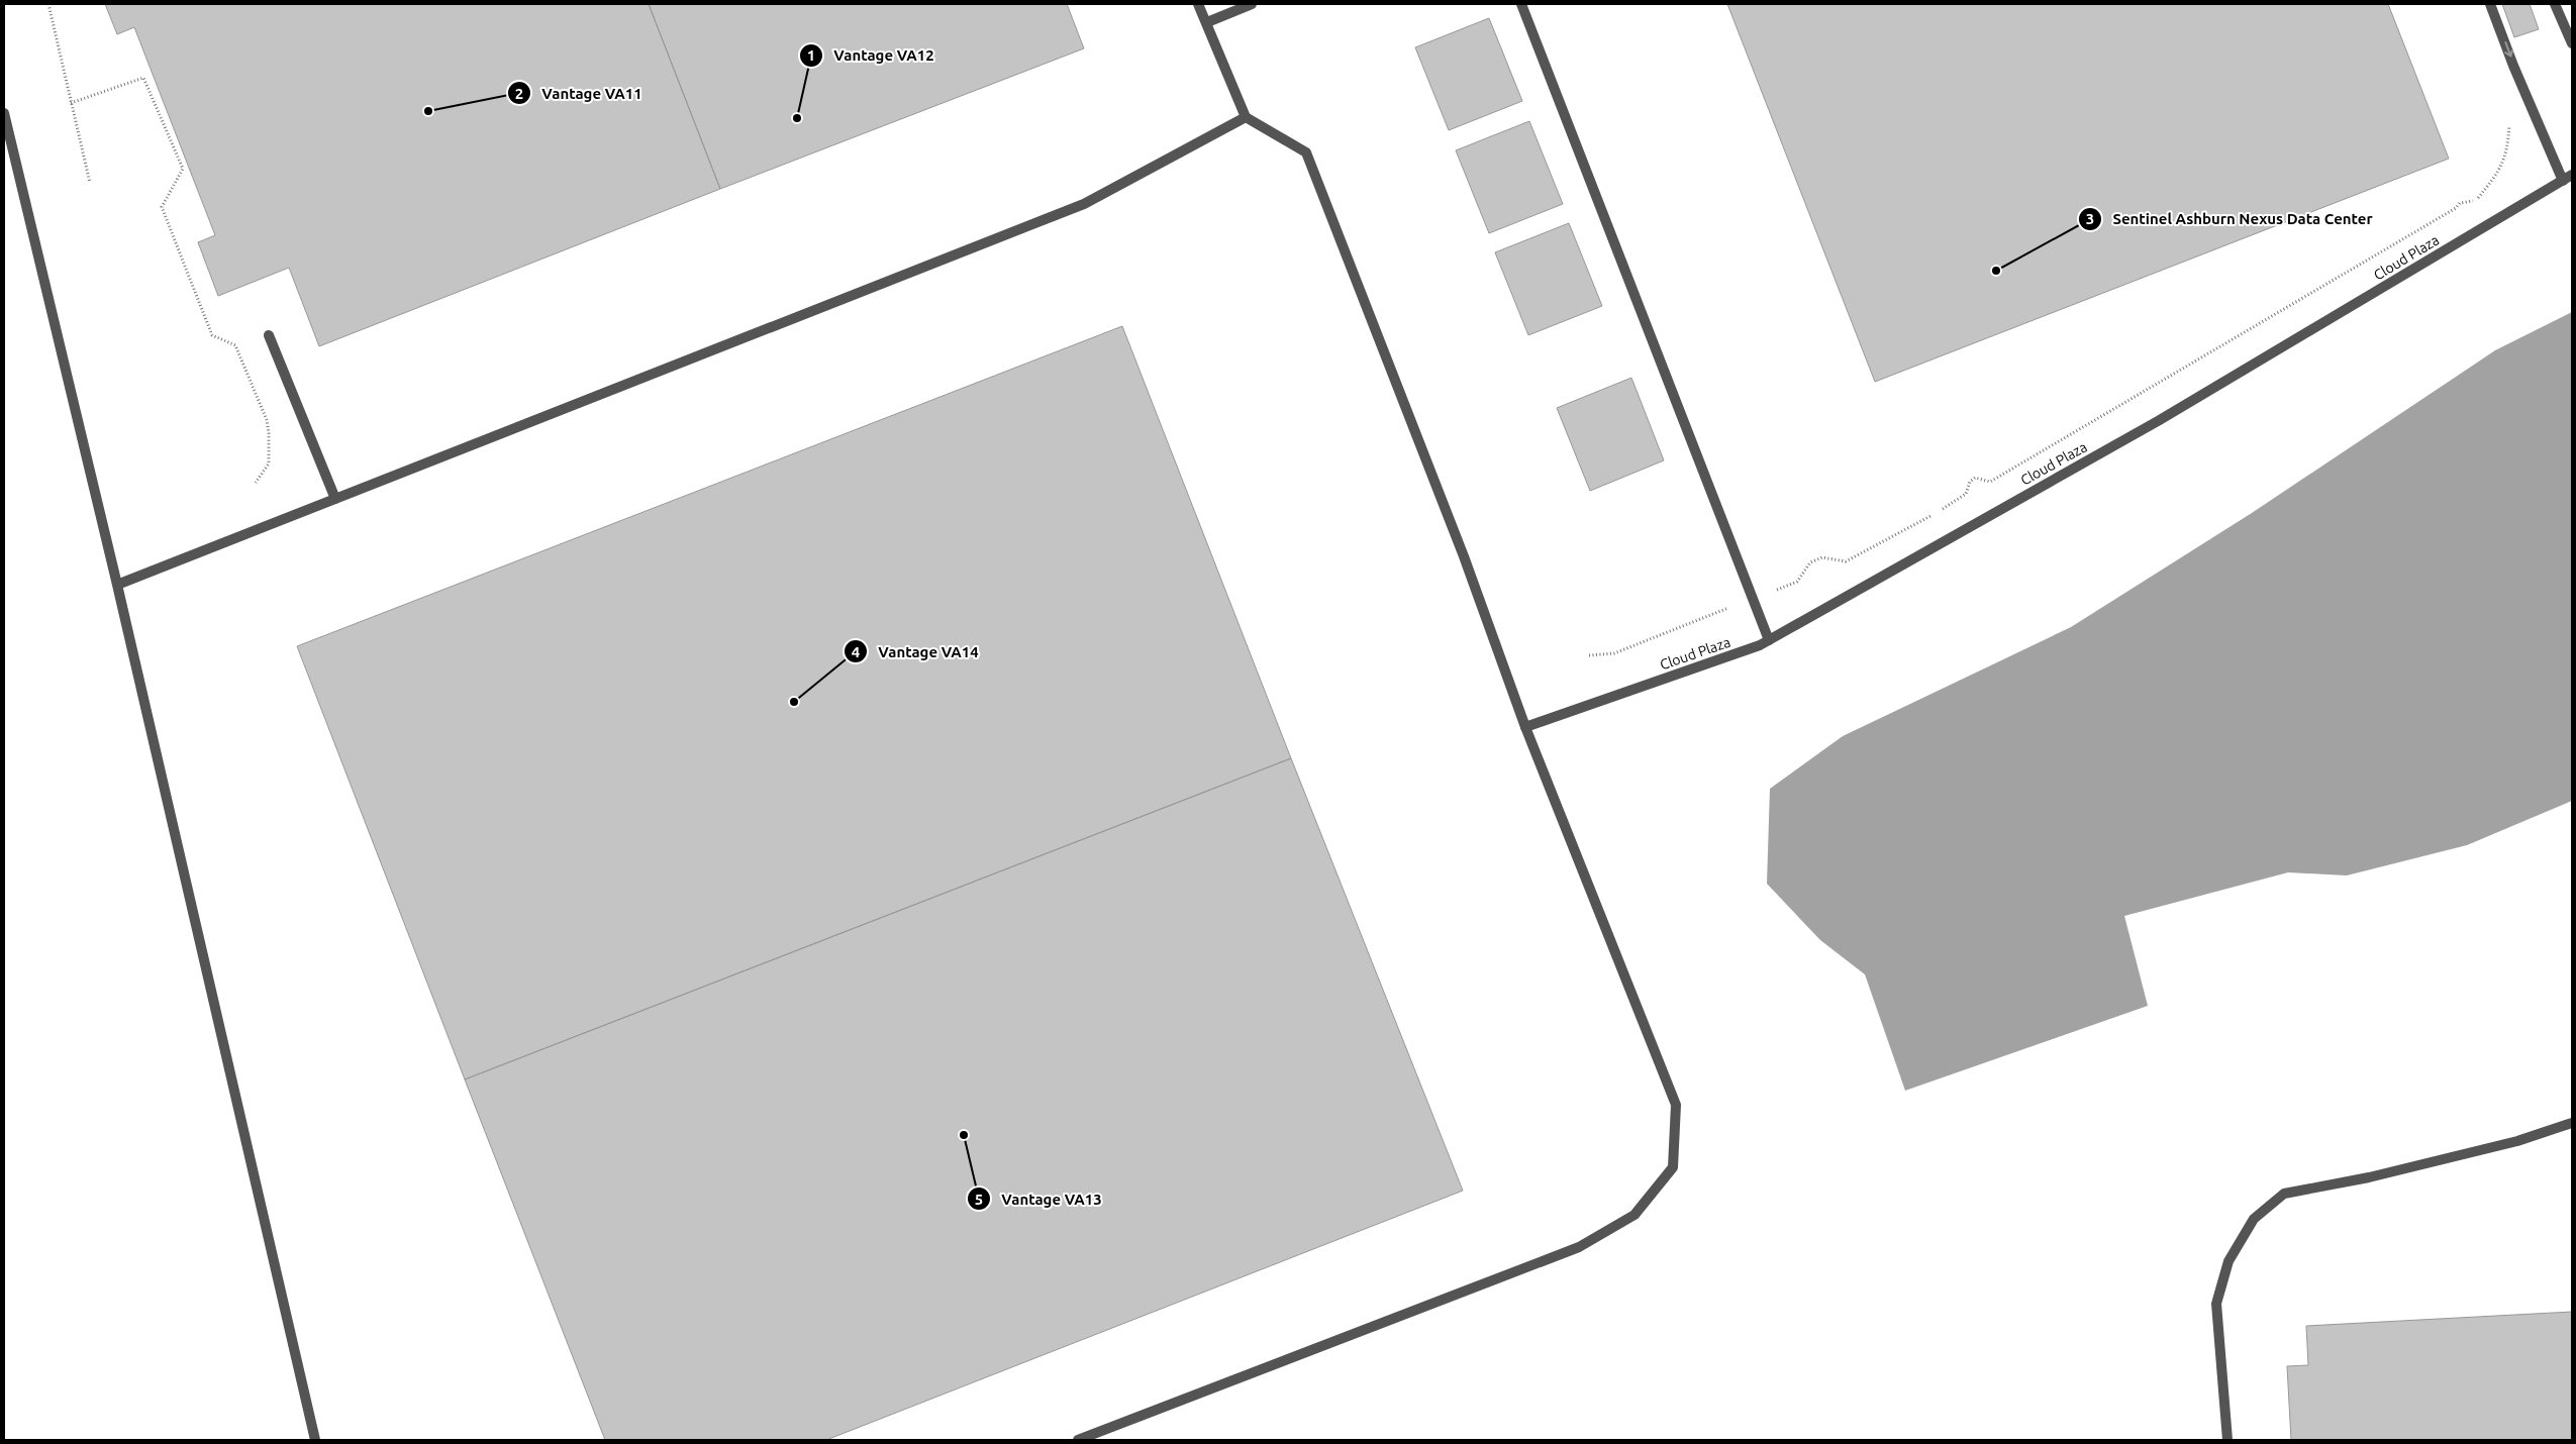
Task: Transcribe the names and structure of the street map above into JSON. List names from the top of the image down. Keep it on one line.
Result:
{"streets":{"street":["Cloud Plaza"]},"places":["Vantage VA11","Vantage VA12","Sentinel Ashburn Nexus Data Center","Vantage VA14","Vantage VA13"]}
